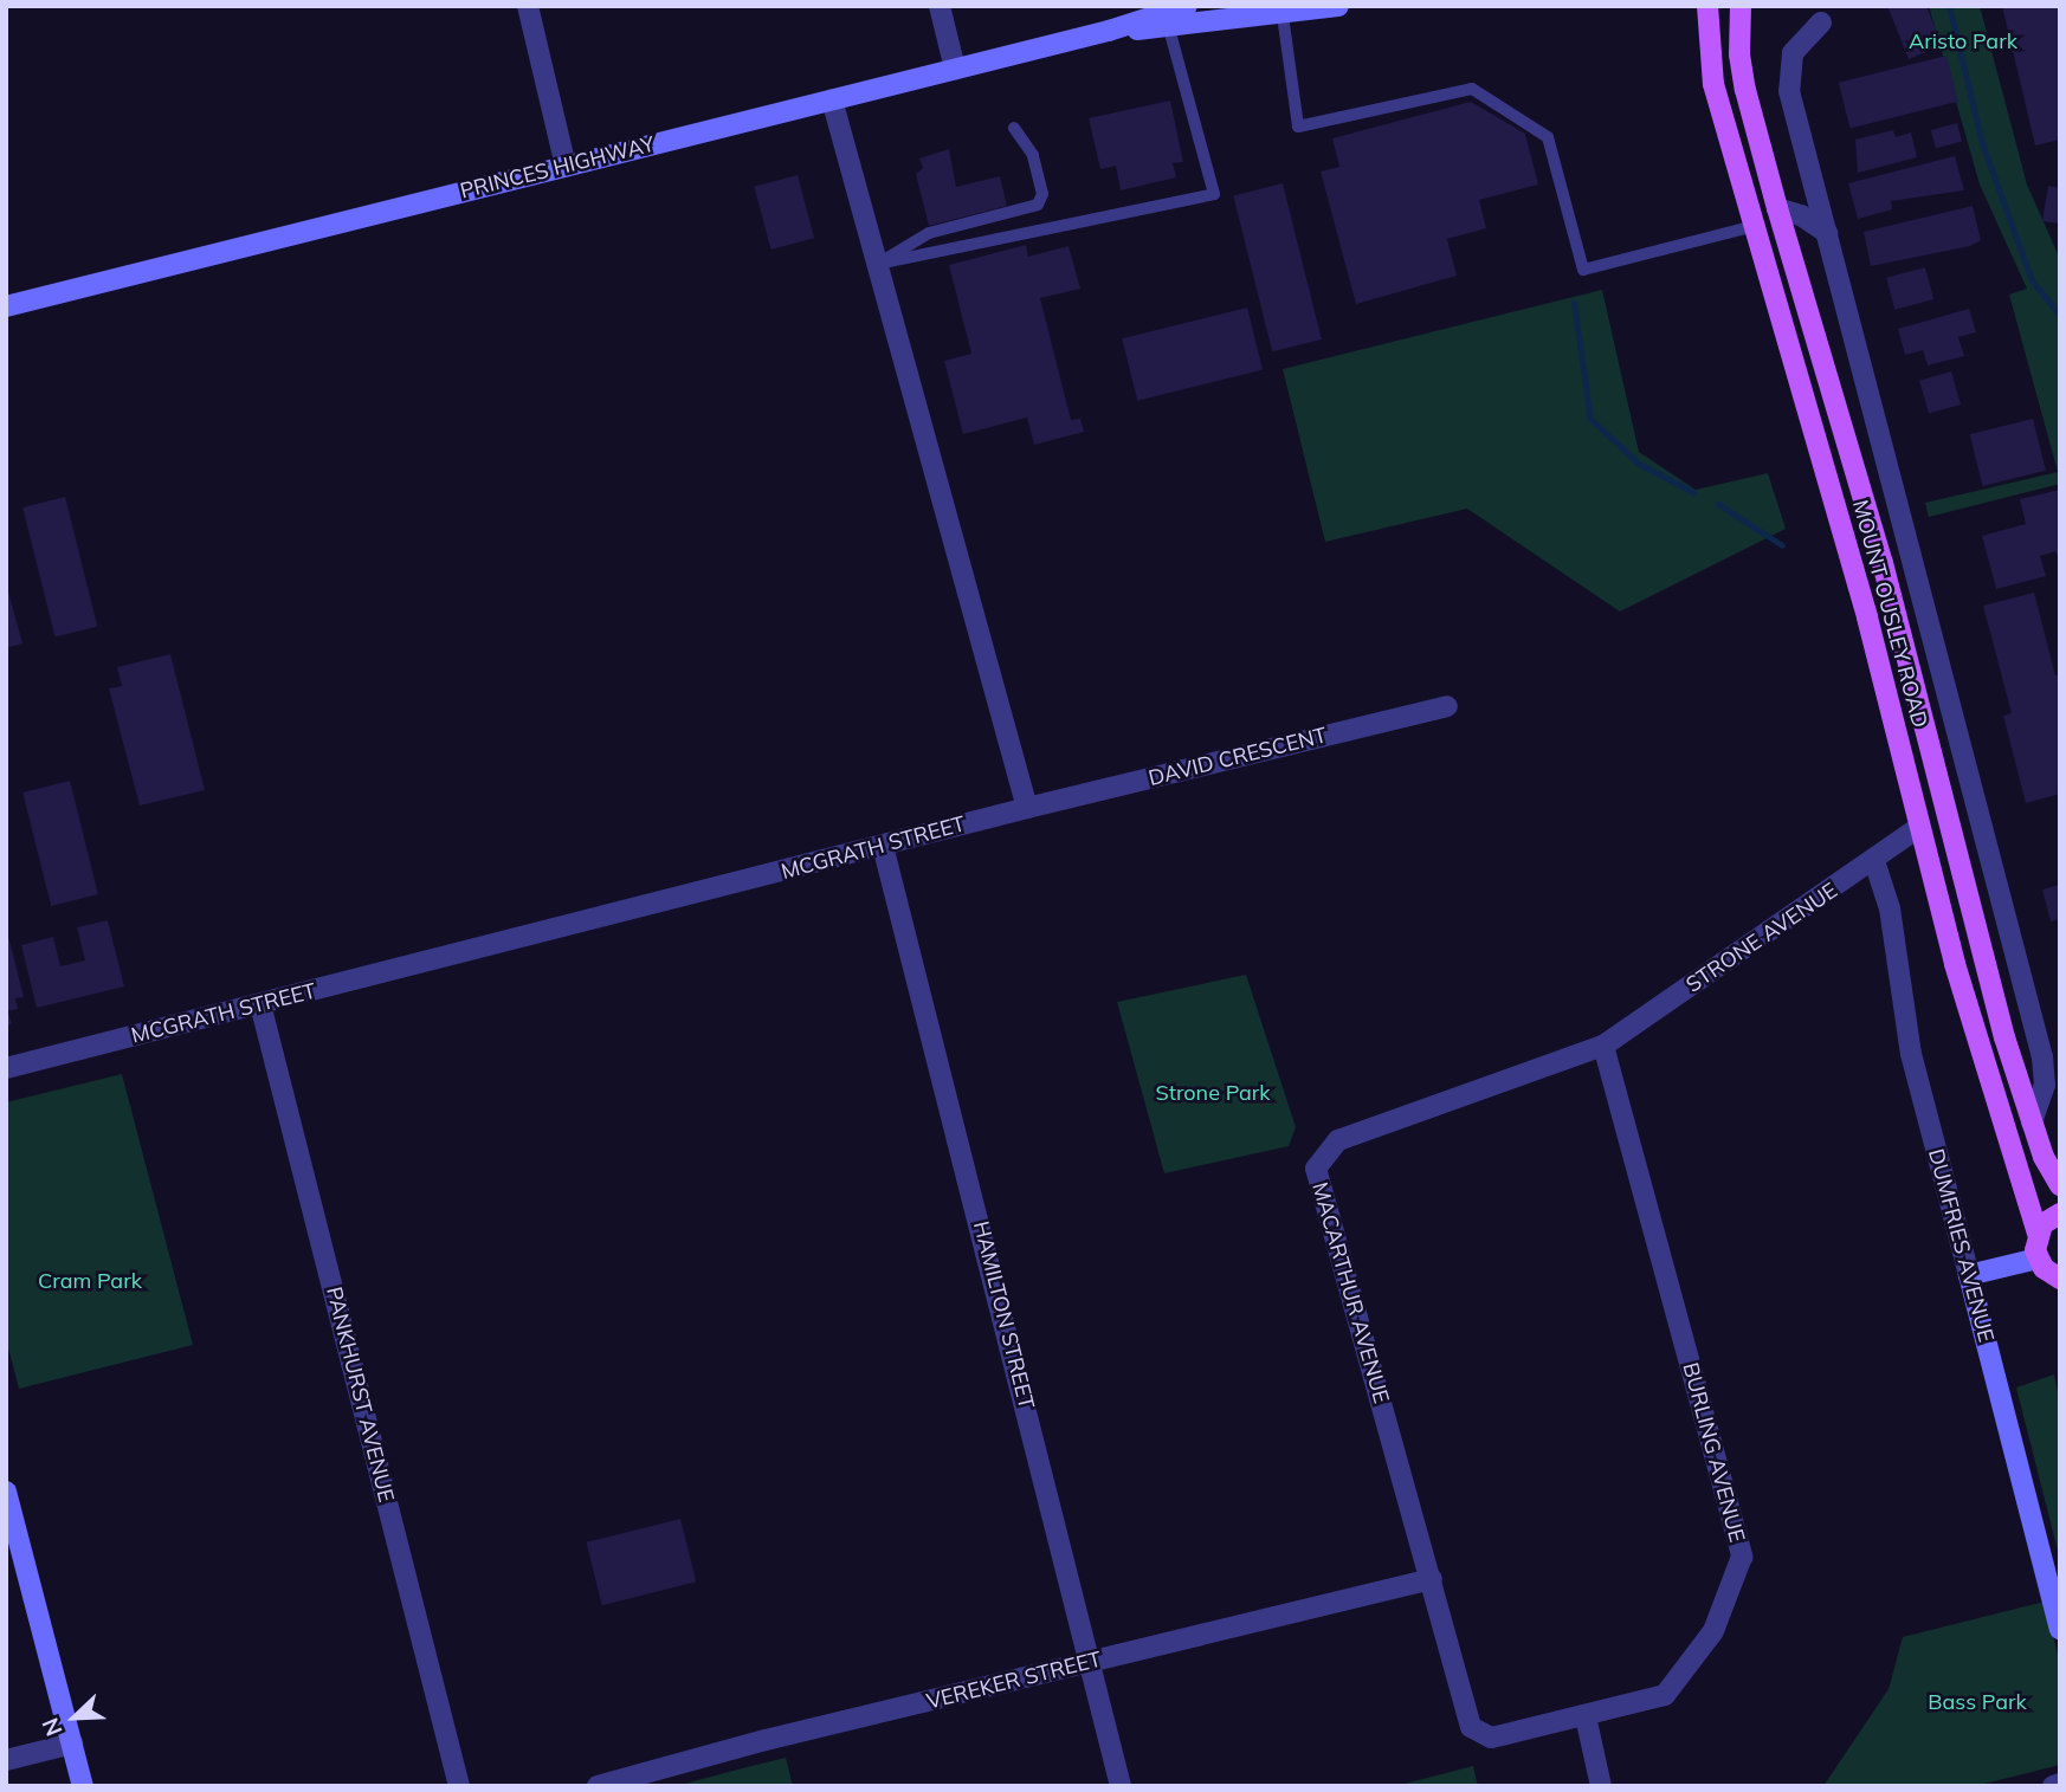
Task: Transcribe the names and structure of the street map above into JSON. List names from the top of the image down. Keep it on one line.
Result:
{"streets":{"main road":["PRINCES HIGHWAY","MOUNT OUSLEY ROAD","DUMFRIES AVENUE"],"street":["DAVID CRESCENT","MCGRATH STREET","STRONE AVENUE","MACARTHUR AVENUE","HAMILTON STREET","PANKHURST AVENUE","BURLING AVENUE","VEREKER STREET"]},"crossings":[["MOUNT OUSLEY ROAD","STRONE AVENUE"],["DAVID CRESCENT","MCGRATH STREET"],["MCGRATH STREET","HAMILTON STREET"],["MCGRATH STREET","PANKHURST AVENUE"],["STRONE AVENUE","DUMFRIES AVENUE"],["STRONE AVENUE","MACARTHUR AVENUE"],["STRONE AVENUE","BURLING AVENUE"],["MACARTHUR AVENUE","BURLING AVENUE"],["MACARTHUR AVENUE","VEREKER STREET"],["HAMILTON STREET","VEREKER STREET"],["BURLING AVENUE","VEREKER STREET"]],"parks":["Aristo Park","Strone Park","Cram Park","Bass Park"],"north":"bottom left"}
